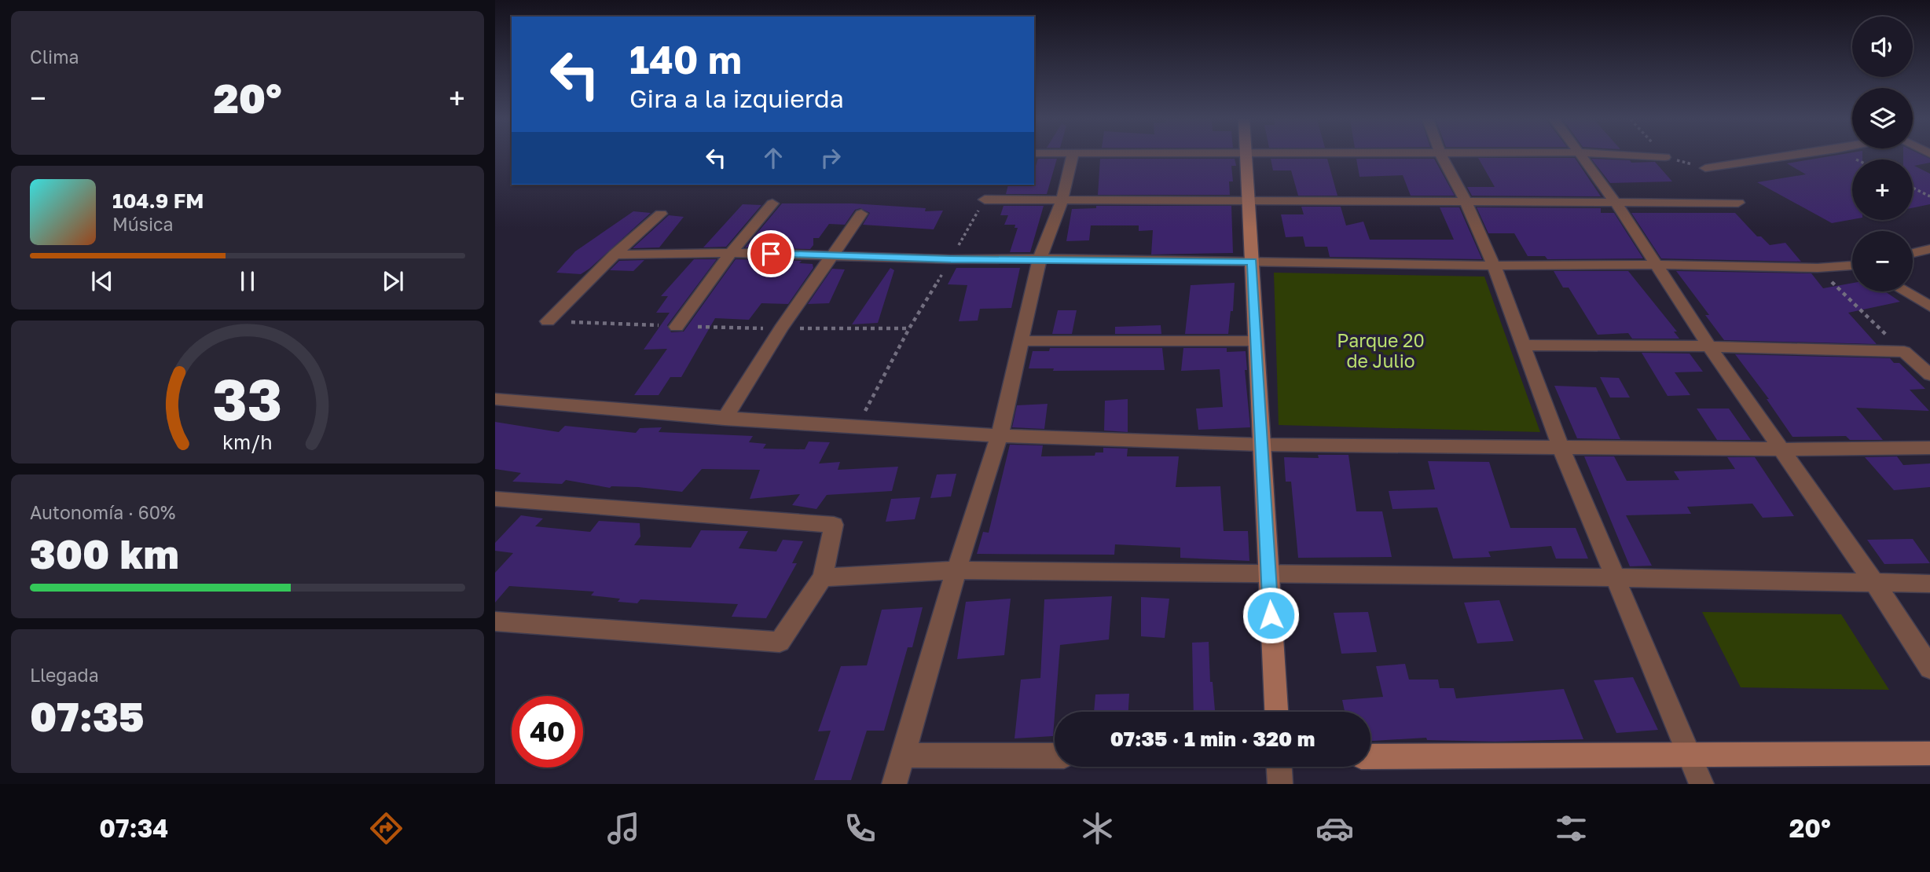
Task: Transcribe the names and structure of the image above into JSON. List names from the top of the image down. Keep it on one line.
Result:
{"parks":["Parque 20 de Julio"],"page":{"tile":["Clima",["Autonomía · 60%","300 km"],["Llegada","07:35"]],"map_buttons":["+","−"],"turn":["140 m","Gira a la izquierda"],"heat":["−","20°","+"],"song":["104.9 FM","Música"],"limit":"40","trip":"07:35 · 1 min · 320 m","tabs":["07:34","20°"],"gauge":["33","km/h"]}}
